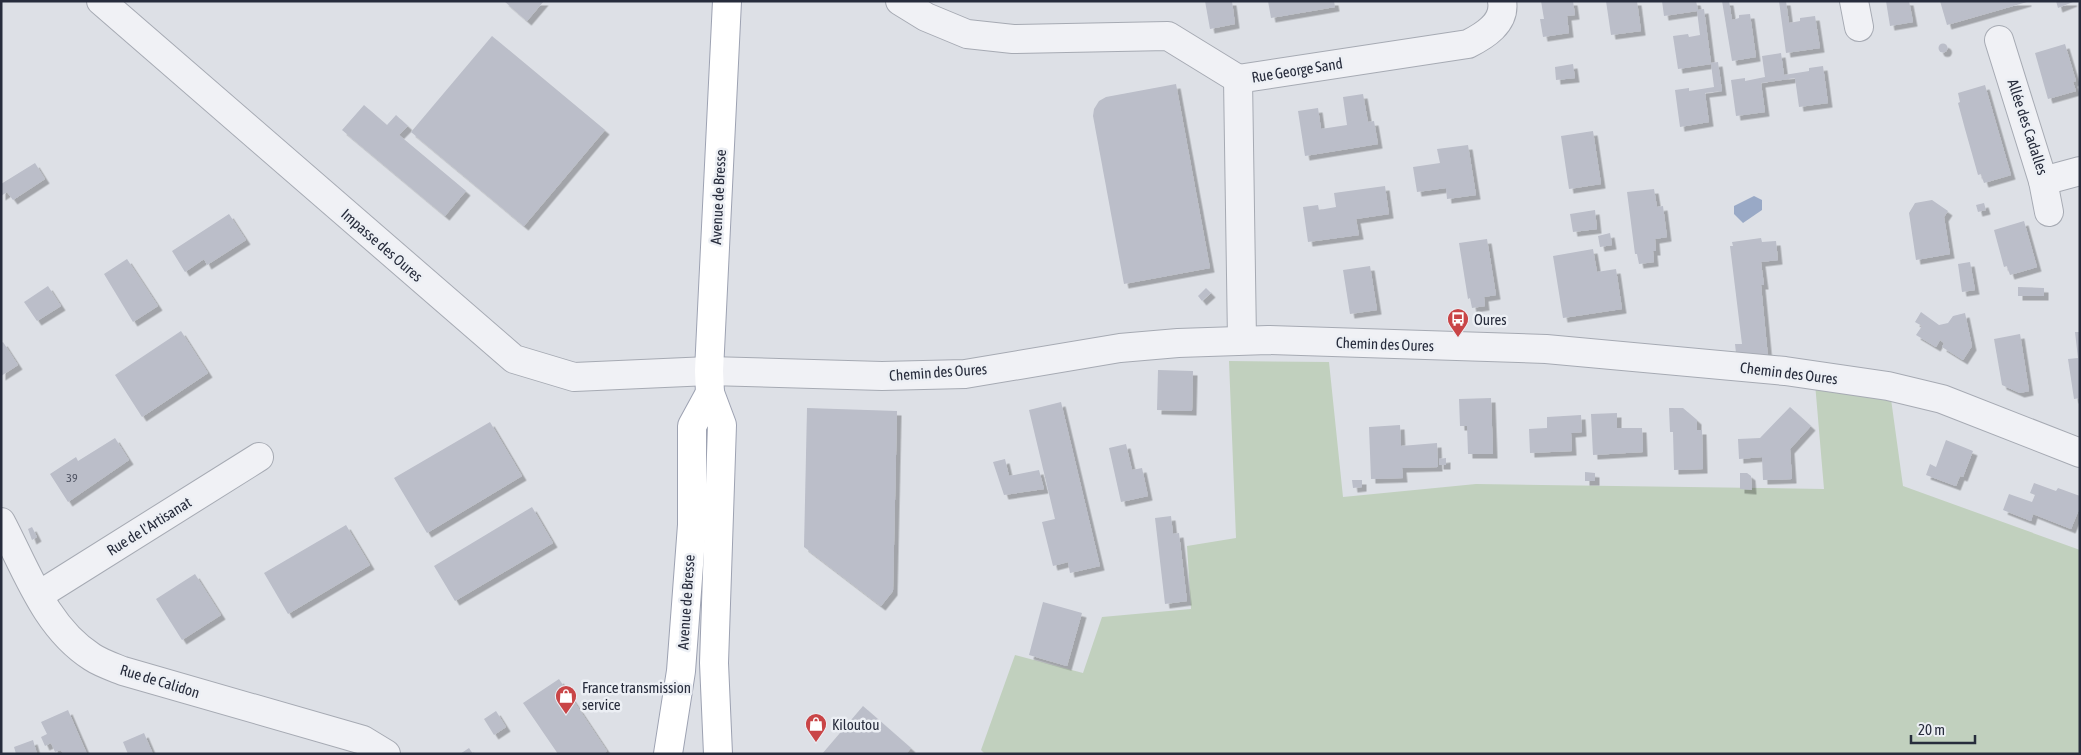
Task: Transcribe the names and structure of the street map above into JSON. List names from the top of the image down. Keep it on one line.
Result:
{"streets":{"main road":["Avenue de Bresse"],"street":["Rue George Sand","Allée des Cadalles","Impasse des Oures","Chemin des Oures","Rue de l'Artisanat","Rue de Calidon"]},"crossings":[["Rue George Sand","Chemin des Oures"],["Avenue de Bresse","Impasse des Oures"],["Avenue de Bresse","Chemin des Oures"],["Impasse des Oures","Chemin des Oures"],["Rue de l'Artisanat","Rue de Calidon"]],"places":{"bus stop":["Oures"],"shop":["France transmission service","Kiloutou"]},"house_numbers":["39"],"scale_bar":"20 m"}
